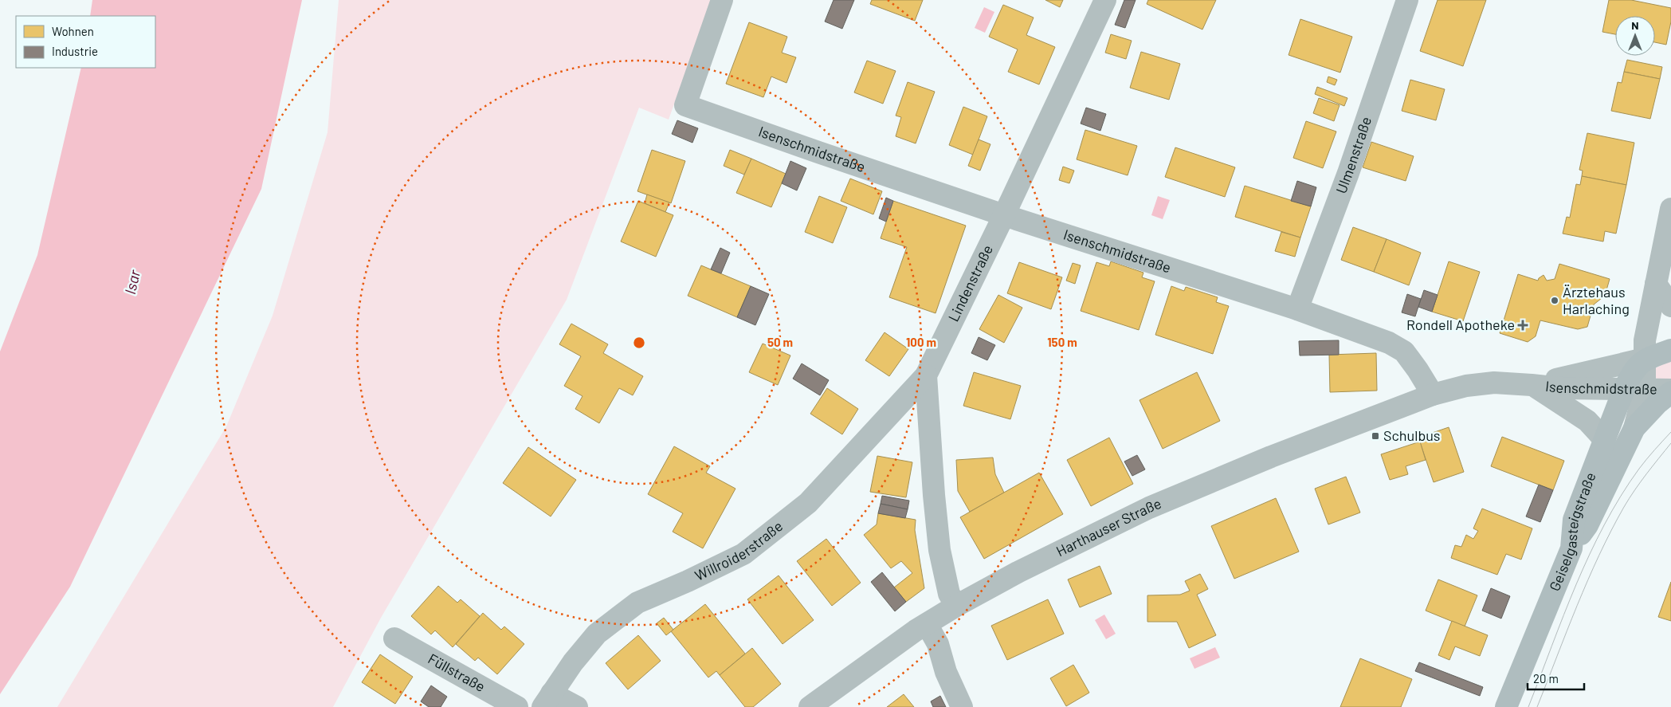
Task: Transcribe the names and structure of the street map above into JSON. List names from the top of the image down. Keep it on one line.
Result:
{"streets":{"main road":["Geiselgasteigstraße"],"street":["Isenschmidstraße","Ulmenstraße","Lindenstraße","Harthauser Straße","Willroiderstraße","Füllstraße"]},"crossings":[["Isenschmidstraße","Ulmenstraße"],["Isenschmidstraße","Lindenstraße"],["Isenschmidstraße","Harthauser Straße"],["Isenschmidstraße","Geiselgasteigstraße"],["Lindenstraße","Harthauser Straße"],["Lindenstraße","Willroiderstraße"]],"water":["Isar"],"places":{"other":["Ärztehaus Harlaching"],"health":["Rondell Apotheke"],"transit":["Schulbus"]},"legend":["Wohnen","Industrie"],"scale_bar":"20 m","north":"top","rings":["50 m","100 m","150 m"]}
